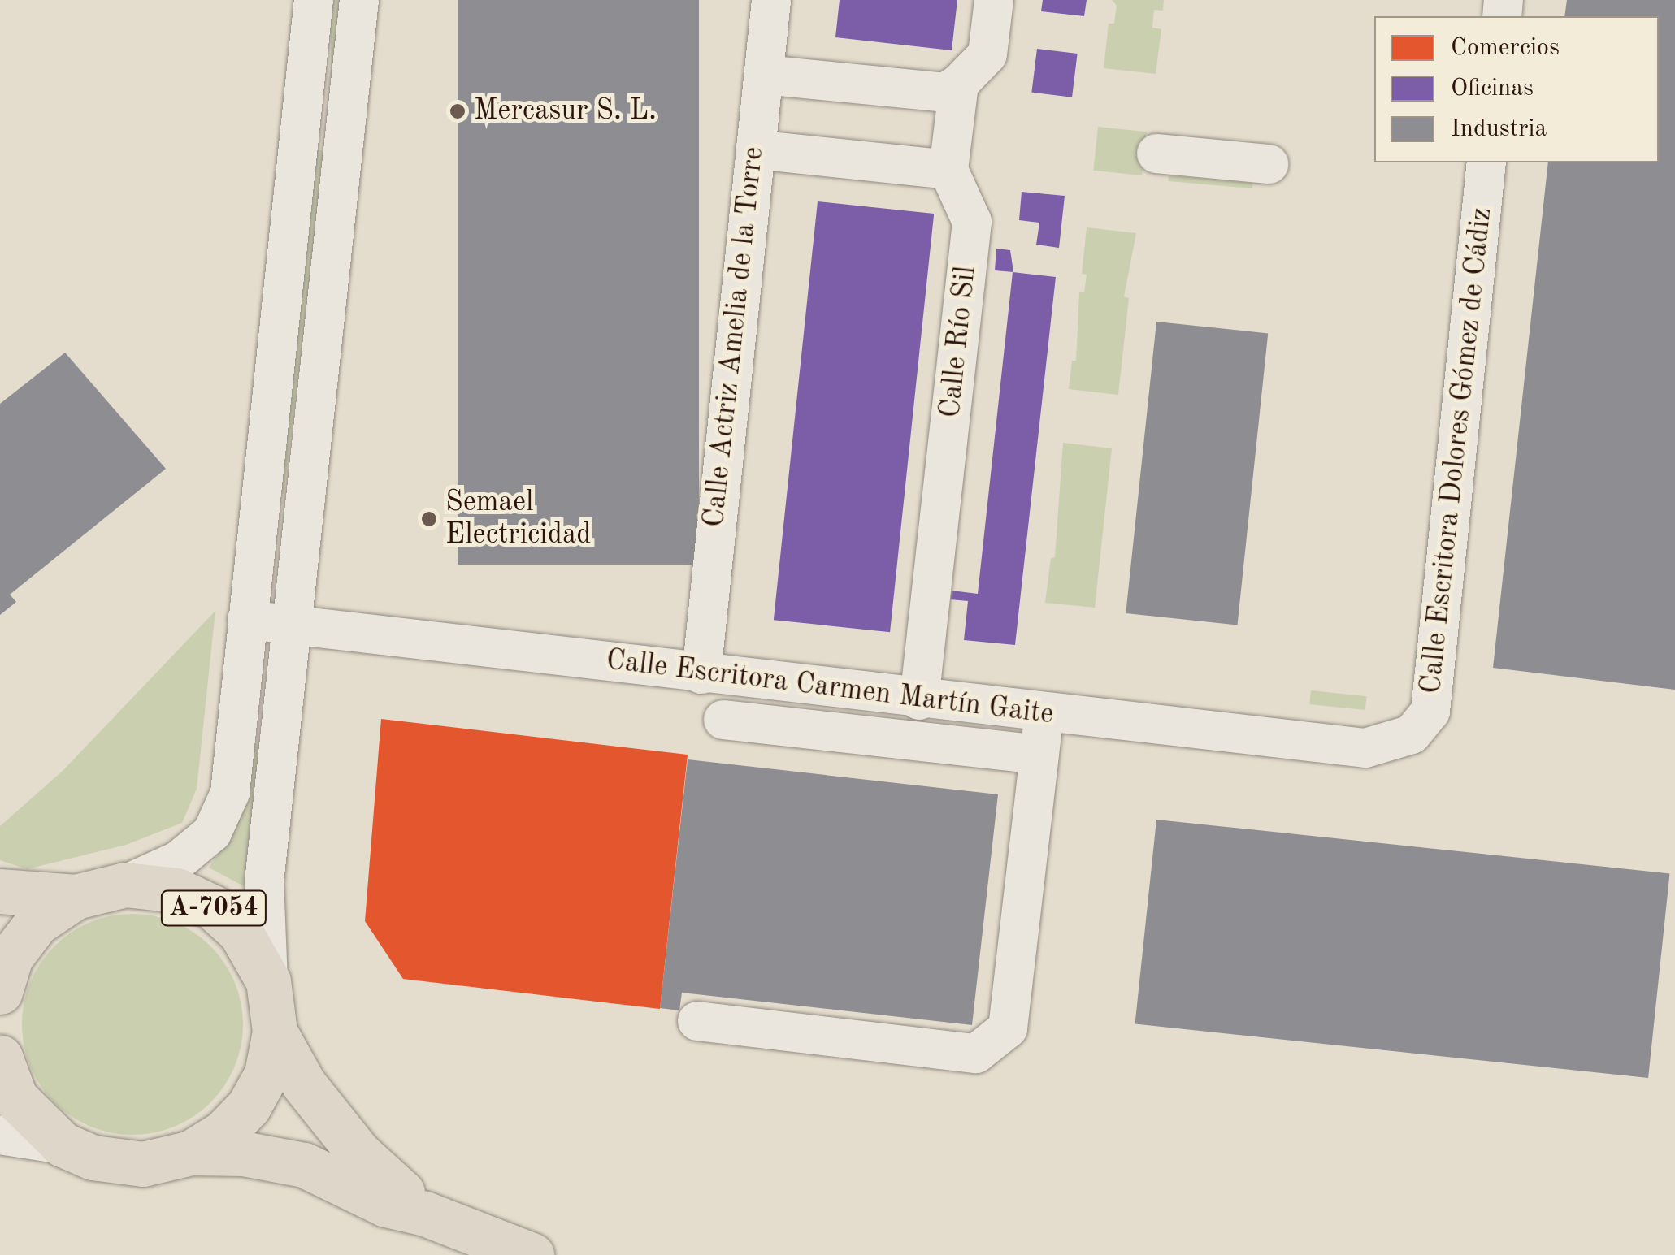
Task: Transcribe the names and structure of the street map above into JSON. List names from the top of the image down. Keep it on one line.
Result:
{"streets":{"main road":["A-7054"],"street":["Calle Actriz Amelia de la Torre","Calle Río Sil","Calle Escritora Dolores Gómez de Cádiz","Calle Escritora Carmen Martín Gaite"]},"crossings":[["Calle Actriz Amelia de la Torre","Calle Escritora Carmen Martín Gaite"],["Calle Río Sil","Calle Escritora Carmen Martín Gaite"],["Calle Escritora Dolores Gómez de Cádiz","Calle Escritora Carmen Martín Gaite"]],"places":["Mercasur S. L.","Semael Electricidad"],"legend":["Comercios","Oficinas","Industria"]}
